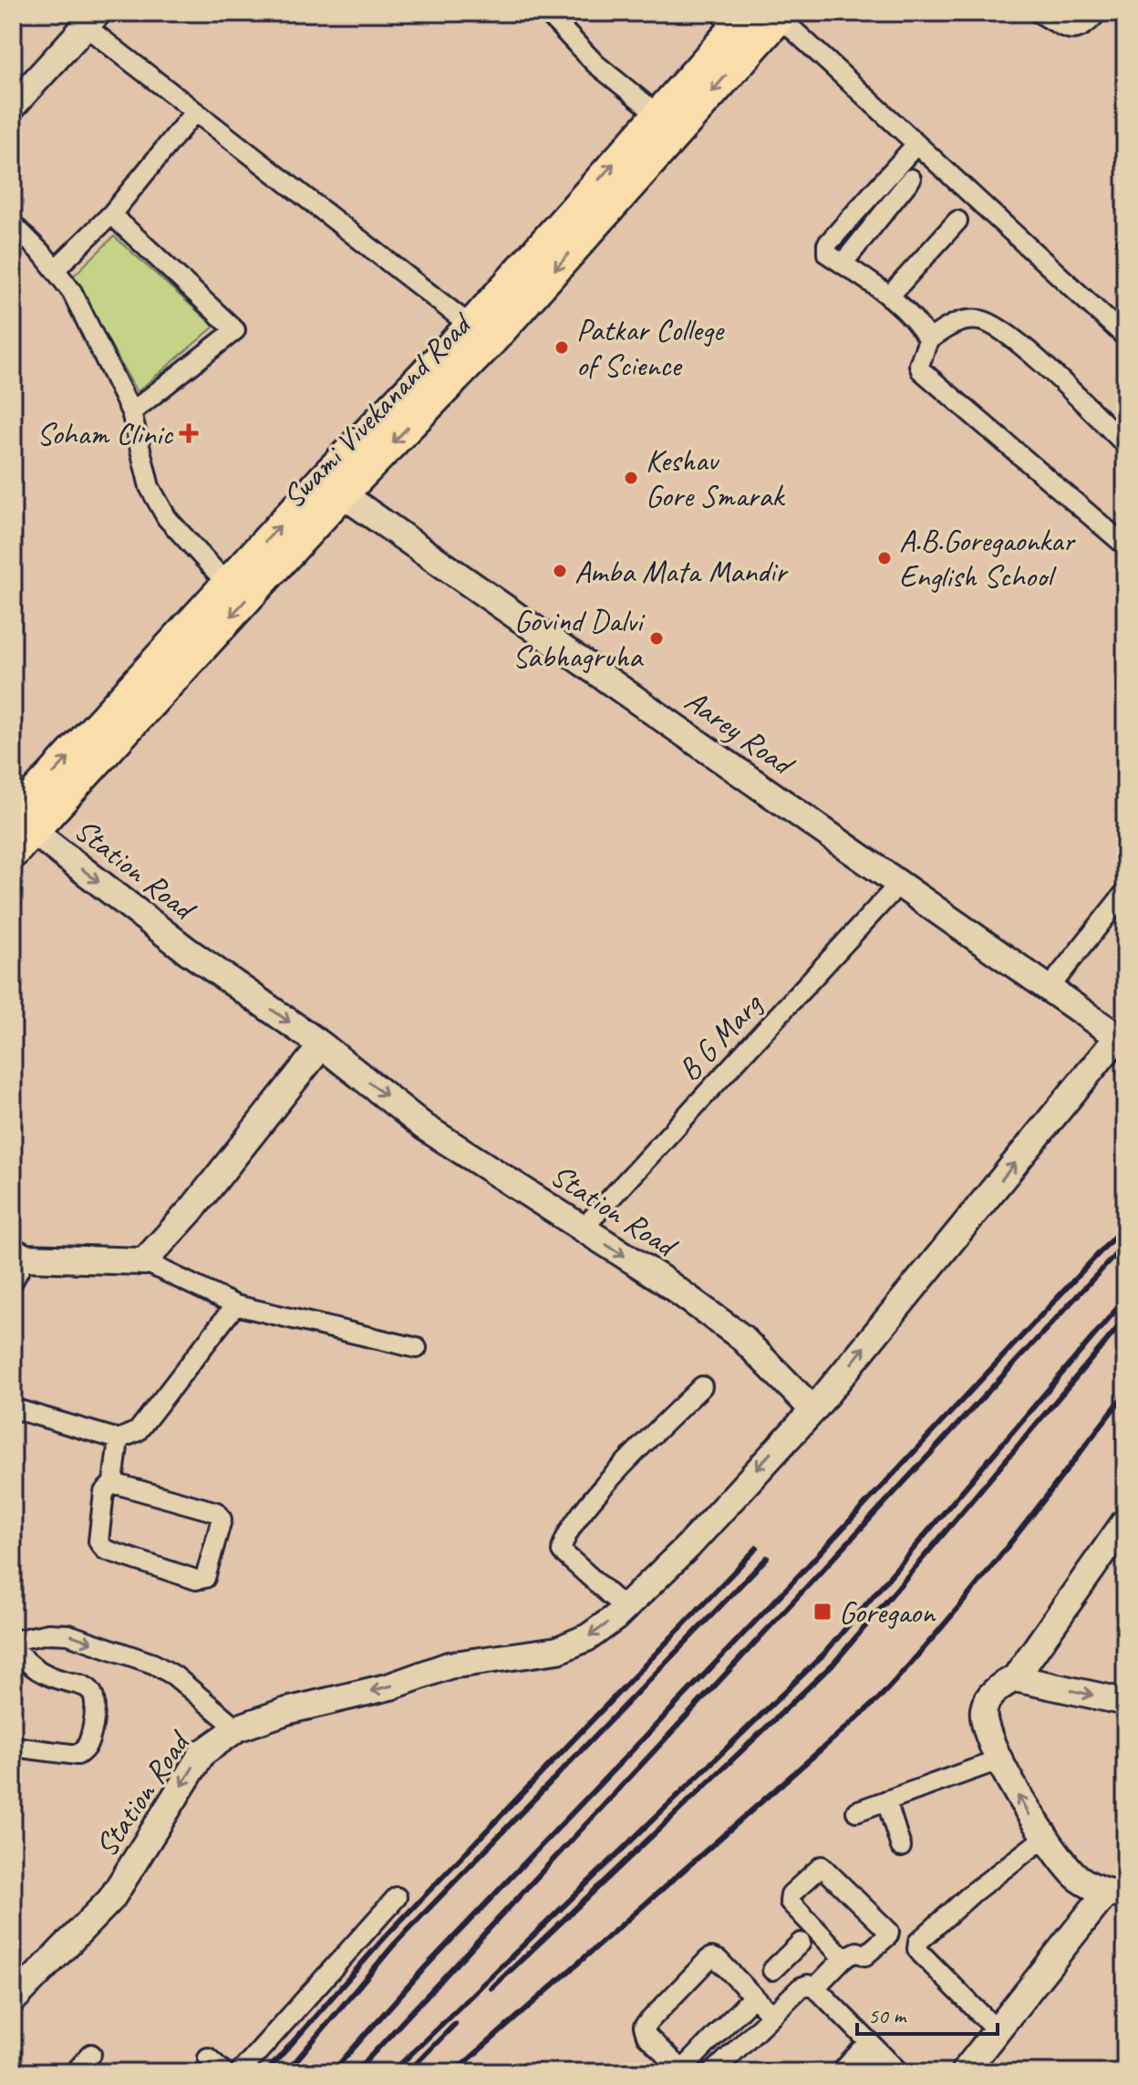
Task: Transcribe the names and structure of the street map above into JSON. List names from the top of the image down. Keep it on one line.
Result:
{"streets":{"main road":["Swami Vivekanand Road"],"street":["Aarey Road","Station Road","B G Marg"]},"crossings":[["Swami Vivekanand Road","Aarey Road"],["Swami Vivekanand Road","Station Road"],["Aarey Road","B G Marg"],["Station Road","B G Marg"]],"places":{"other":["Patkar College of Science","Keshav Gore Smarak","A.B.Goregaonkar English School","Amba Mata Mandir","Govind Dalvi Sabhagruha"],"health":["Soham Clinic"],"transit":["Goregaon"]},"scale_bar":"50 m"}
